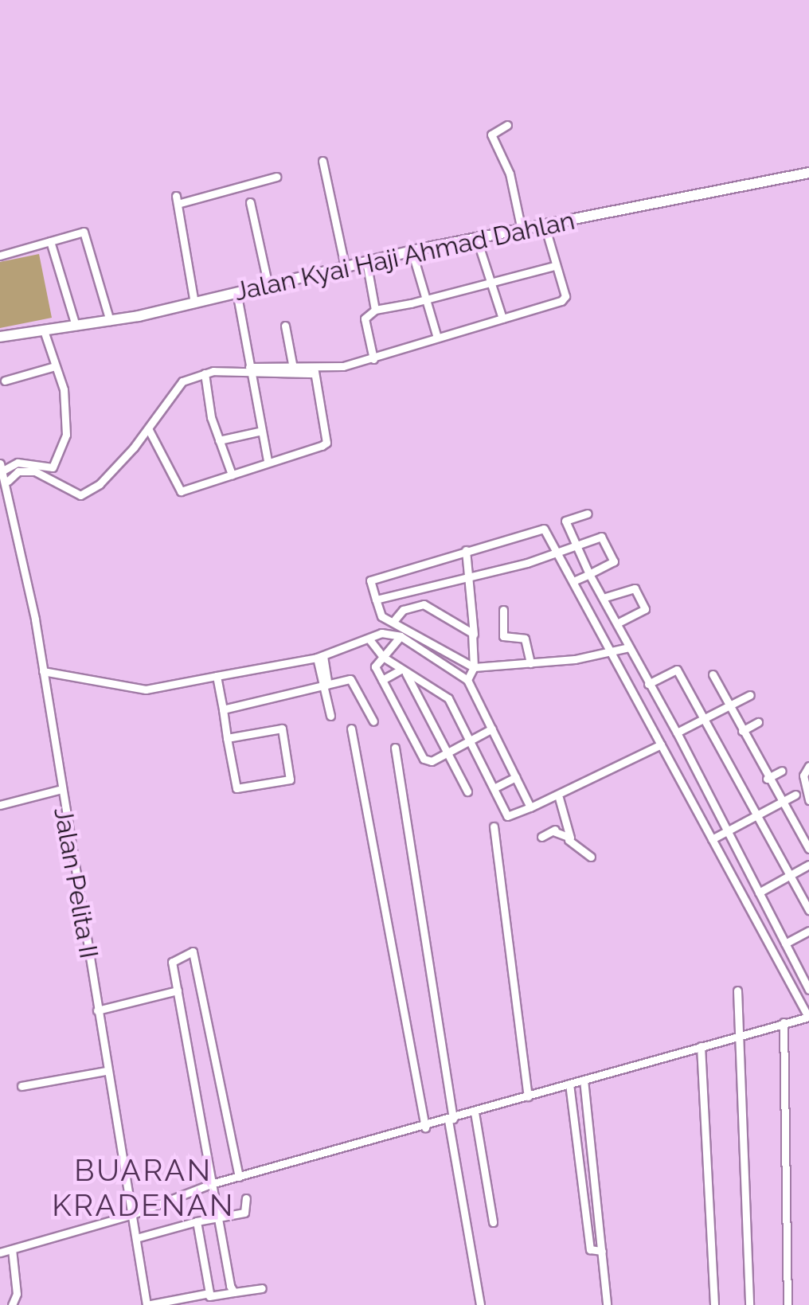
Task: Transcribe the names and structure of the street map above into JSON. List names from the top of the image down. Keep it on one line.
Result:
{"streets":{"street":["Jalan Kyai Haji Ahmad Dahlan","Jalan Pelita II"]},"districts":["BUARAN KRADENAN"]}
